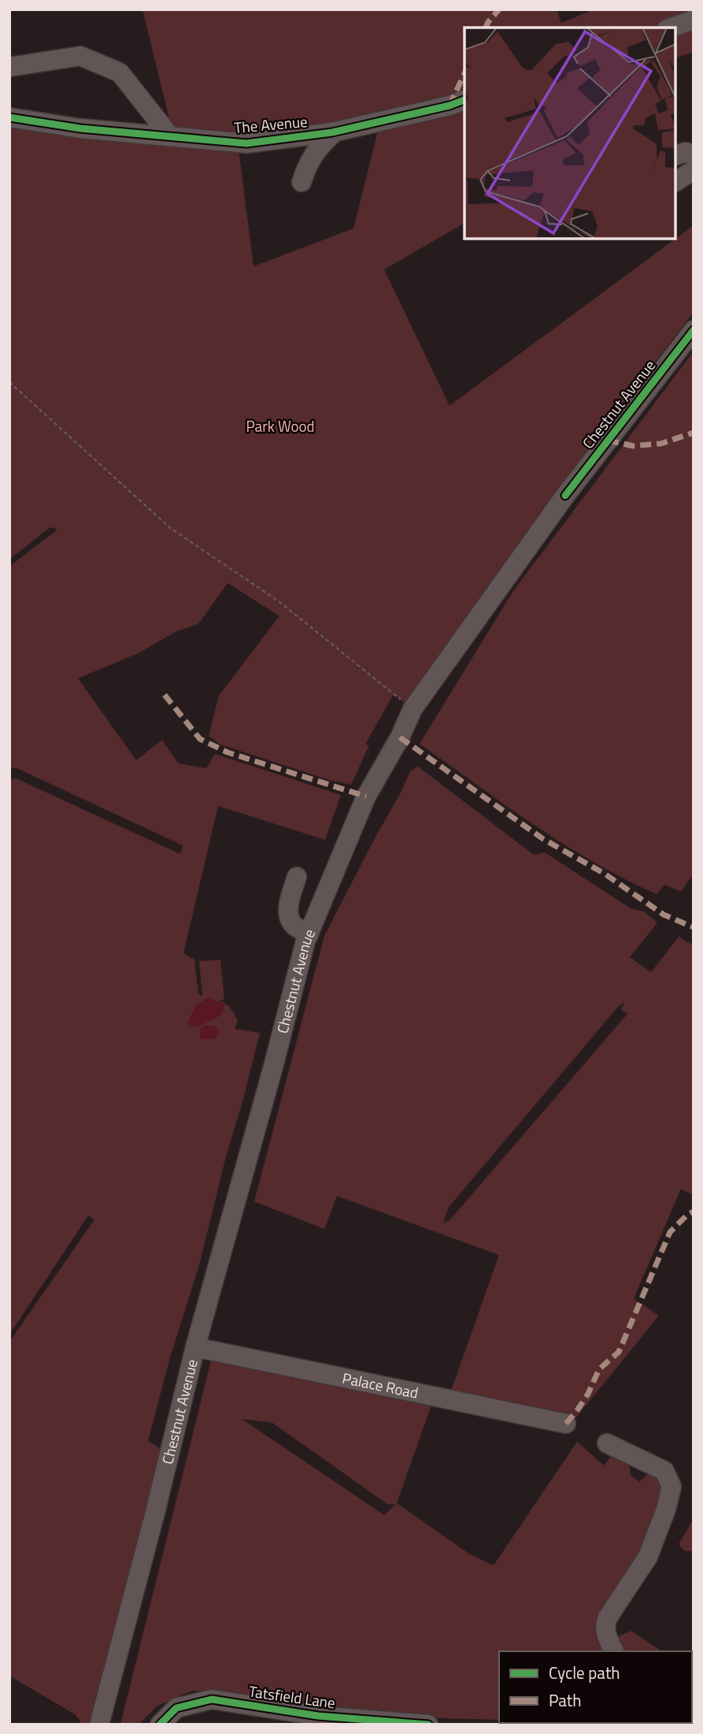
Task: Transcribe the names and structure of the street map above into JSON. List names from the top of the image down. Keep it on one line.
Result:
{"streets":{"street":["The Avenue","Chestnut Avenue","Palace Road","Tatsfield Lane"]},"crossings":[["Chestnut Avenue","Palace Road"]],"parks":["Park Wood"],"legend":["Cycle path","Path"]}
